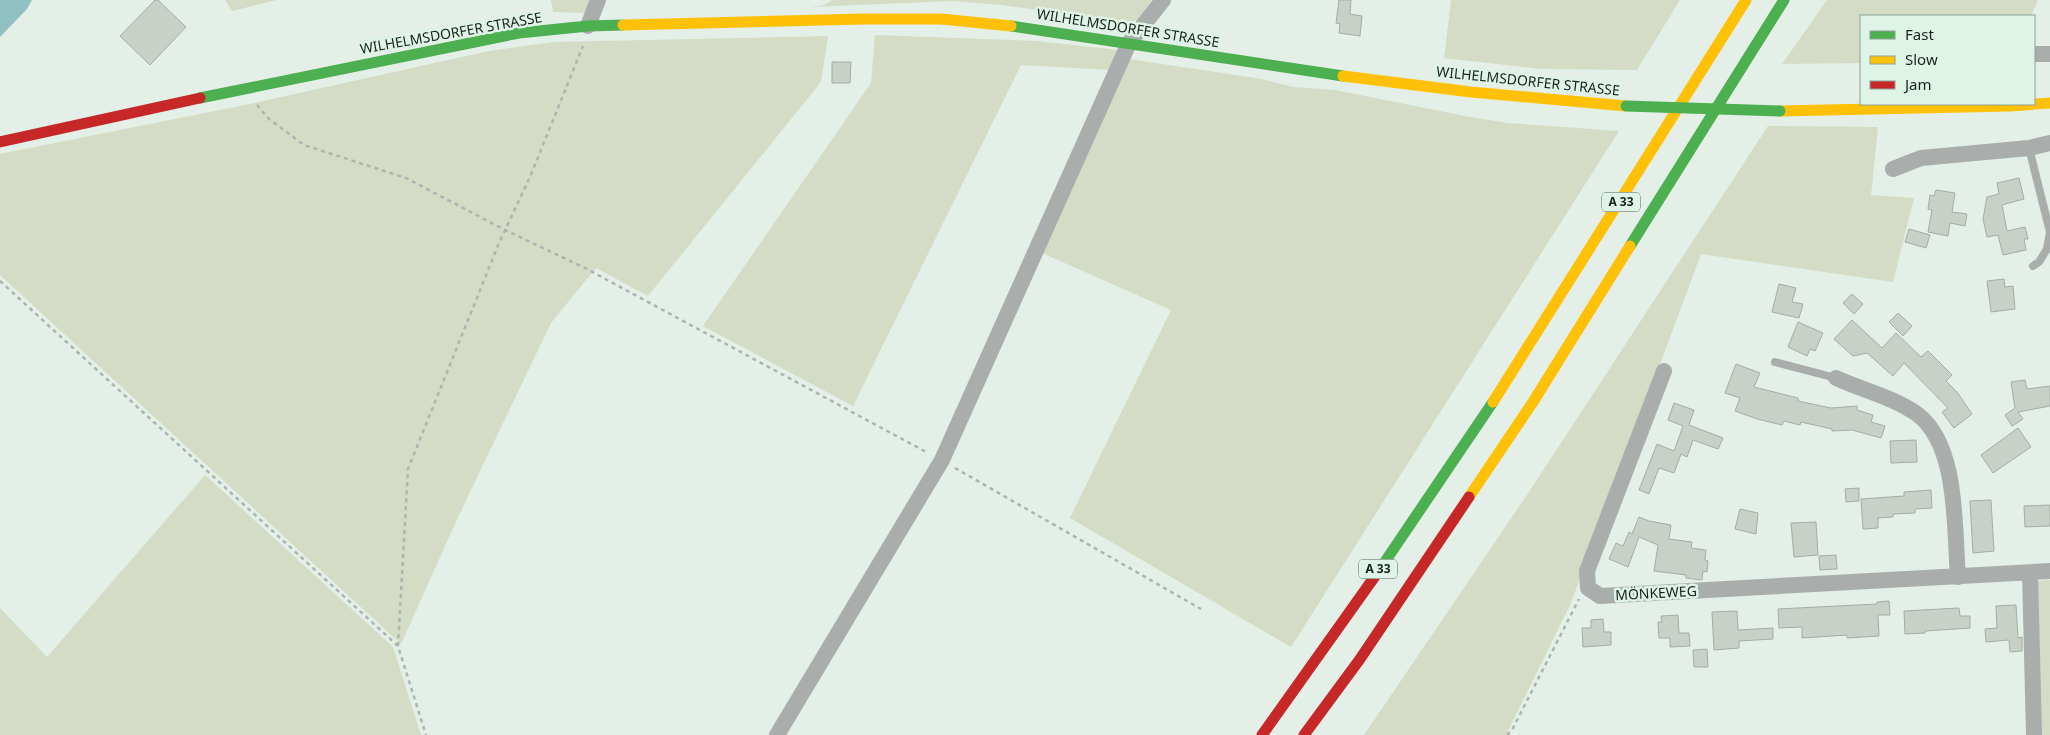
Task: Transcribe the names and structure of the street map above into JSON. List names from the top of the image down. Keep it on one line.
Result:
{"streets":{"main road":["WILHELMSDORFER STRASSE","A 33"],"street":["MÖNKEWEG"]},"legend":["Fast","Slow","Jam"]}
